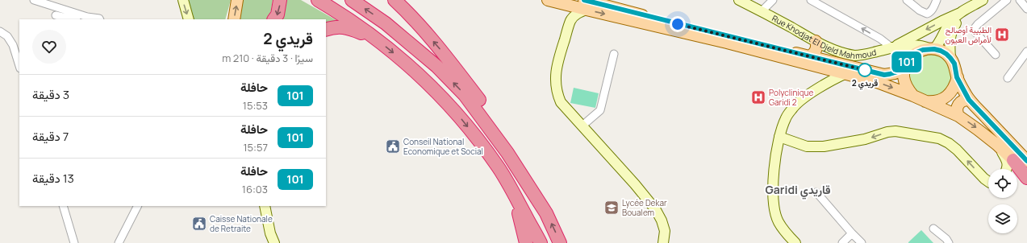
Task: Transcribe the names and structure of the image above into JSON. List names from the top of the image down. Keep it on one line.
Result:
{"streets":{"street":["Rue Khodjat El Djeld Mahmoud"]},"districts":["Garidi قاريدي"],"places":{"hospital":["الطبيبة أوصالح لأمراض العيون","Polyclinique Garidi 2"],"other":["قريدي 2"],"public building":["Conseil National Economique et Social","Caisse Nationale de Retraite"],"school or university":["Lycée Dekar Boualem"]},"lines":["bus line 101"],"page":{"on_map":"101","heading":["قريدي 2","سيرًا · 3 دقيقة · 210 m"],"list":[{"mark":"101","name":"حافلة","note":"15:53","value":"3 دقيقة"},{"mark":"101","name":"حافلة","note":"15:57","value":"7 دقيقة"},{"mark":"101","name":"حافلة","note":"16:03","value":"13 دقيقة"}]}}
